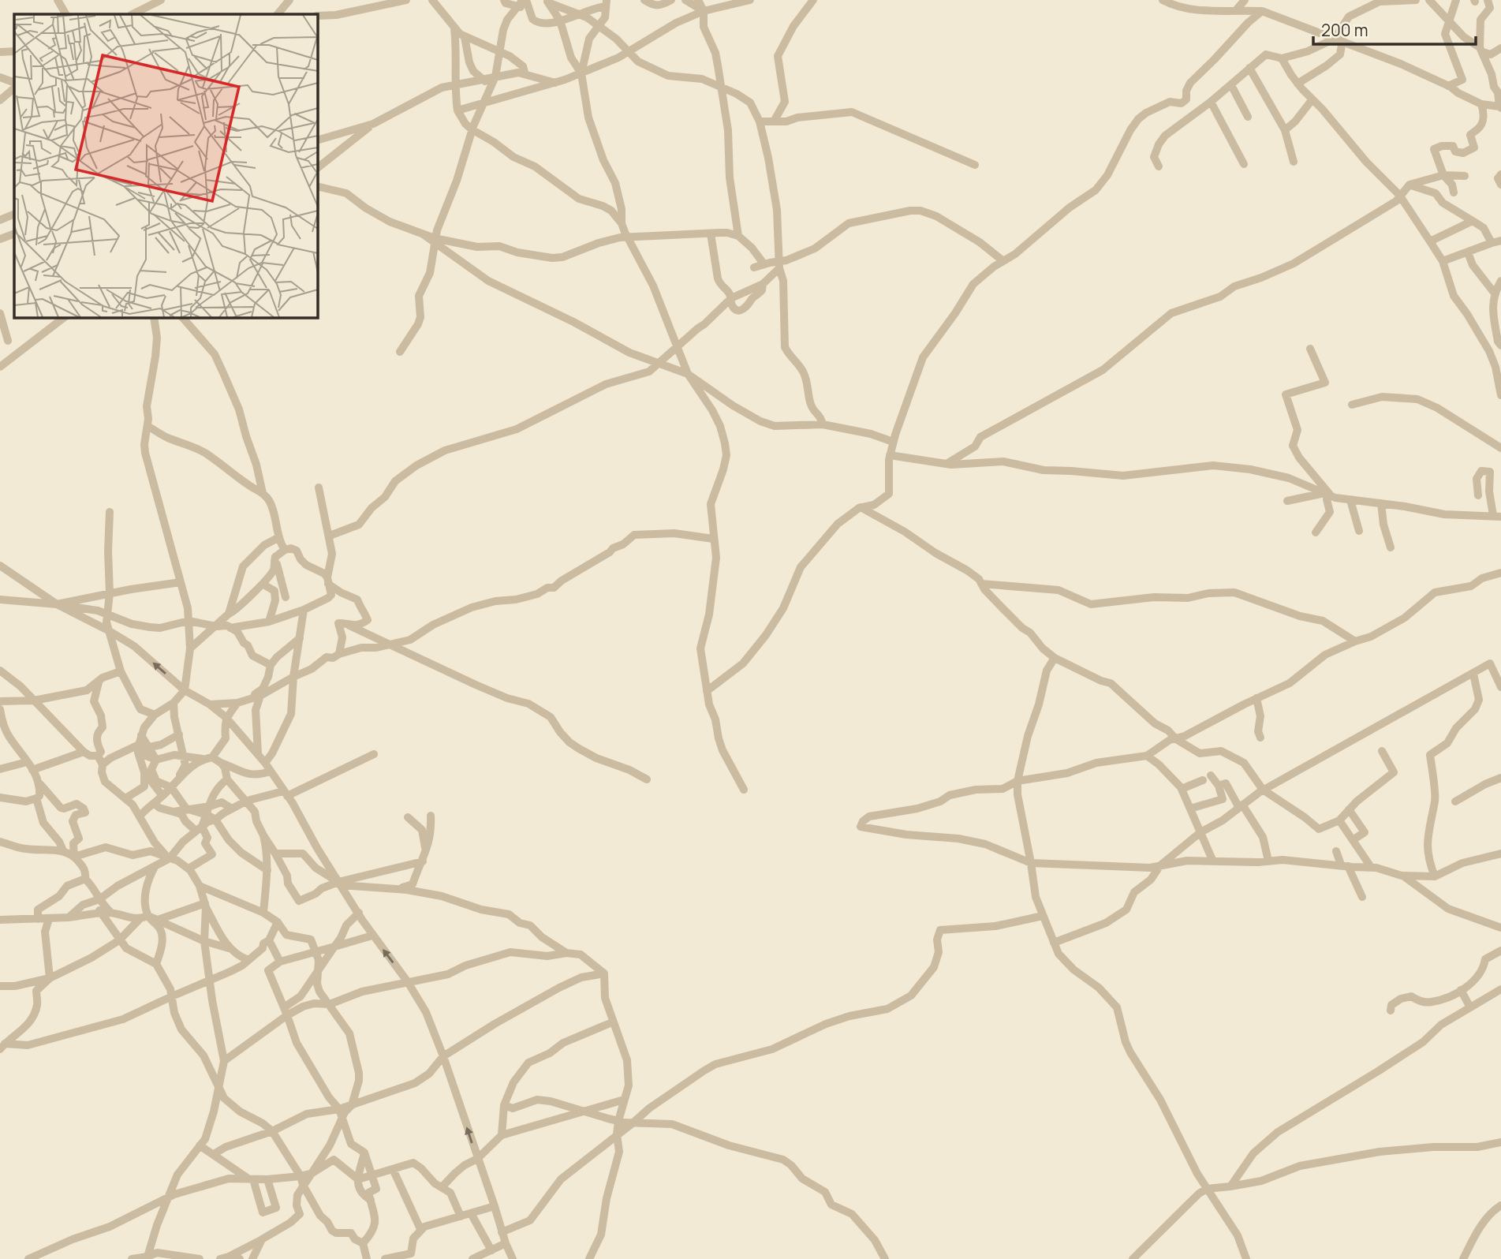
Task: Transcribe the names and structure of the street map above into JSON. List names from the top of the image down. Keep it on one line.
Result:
{"scale_bar":"200 m"}
